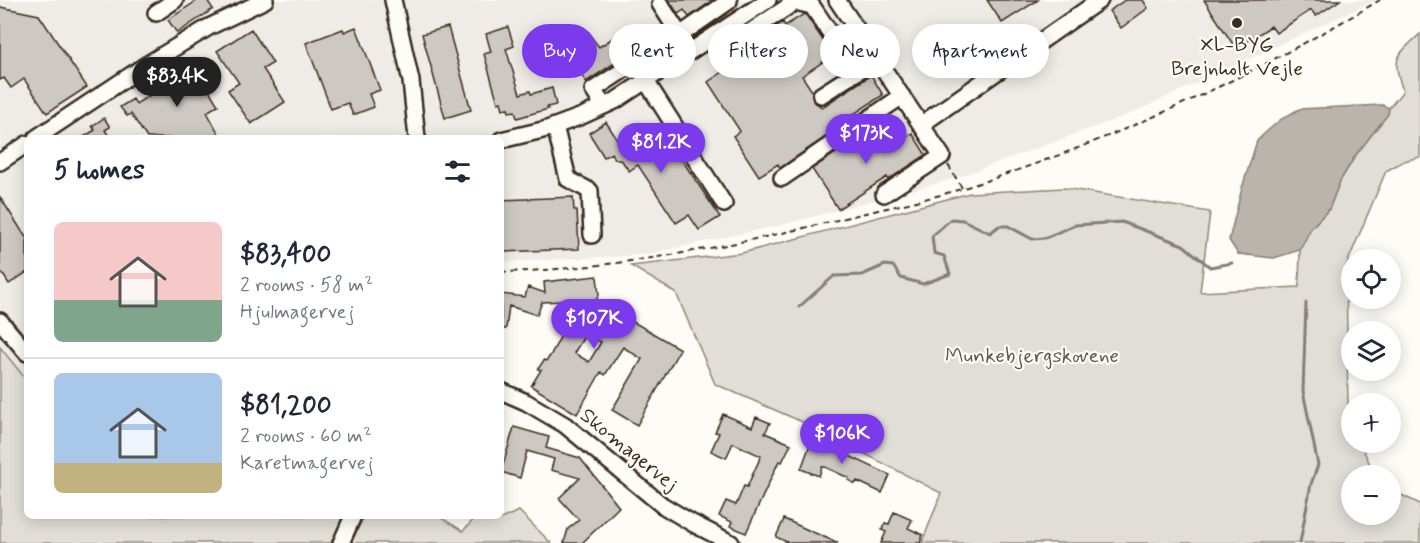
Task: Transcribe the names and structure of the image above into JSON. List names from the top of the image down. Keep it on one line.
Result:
{"streets":{"street":["Skomagervej"]},"parks":["Munkebjergskovene"],"places":["XL-BYG Brejnholt Vejle"],"page":{"chip":["Buy","Rent","Filters","New","Apartment"],"price":["$83.4K","$173K","$81.2K","$107K","$106K"],"heading":"5 homes","list":[{"name":"$83,400","note":"2 rooms · 58 m² · Hjulmagervej"},{"name":"$81,200","note":"2 rooms · 60 m² · Karetmagervej"}],"map_buttons":["+","−"]}}
